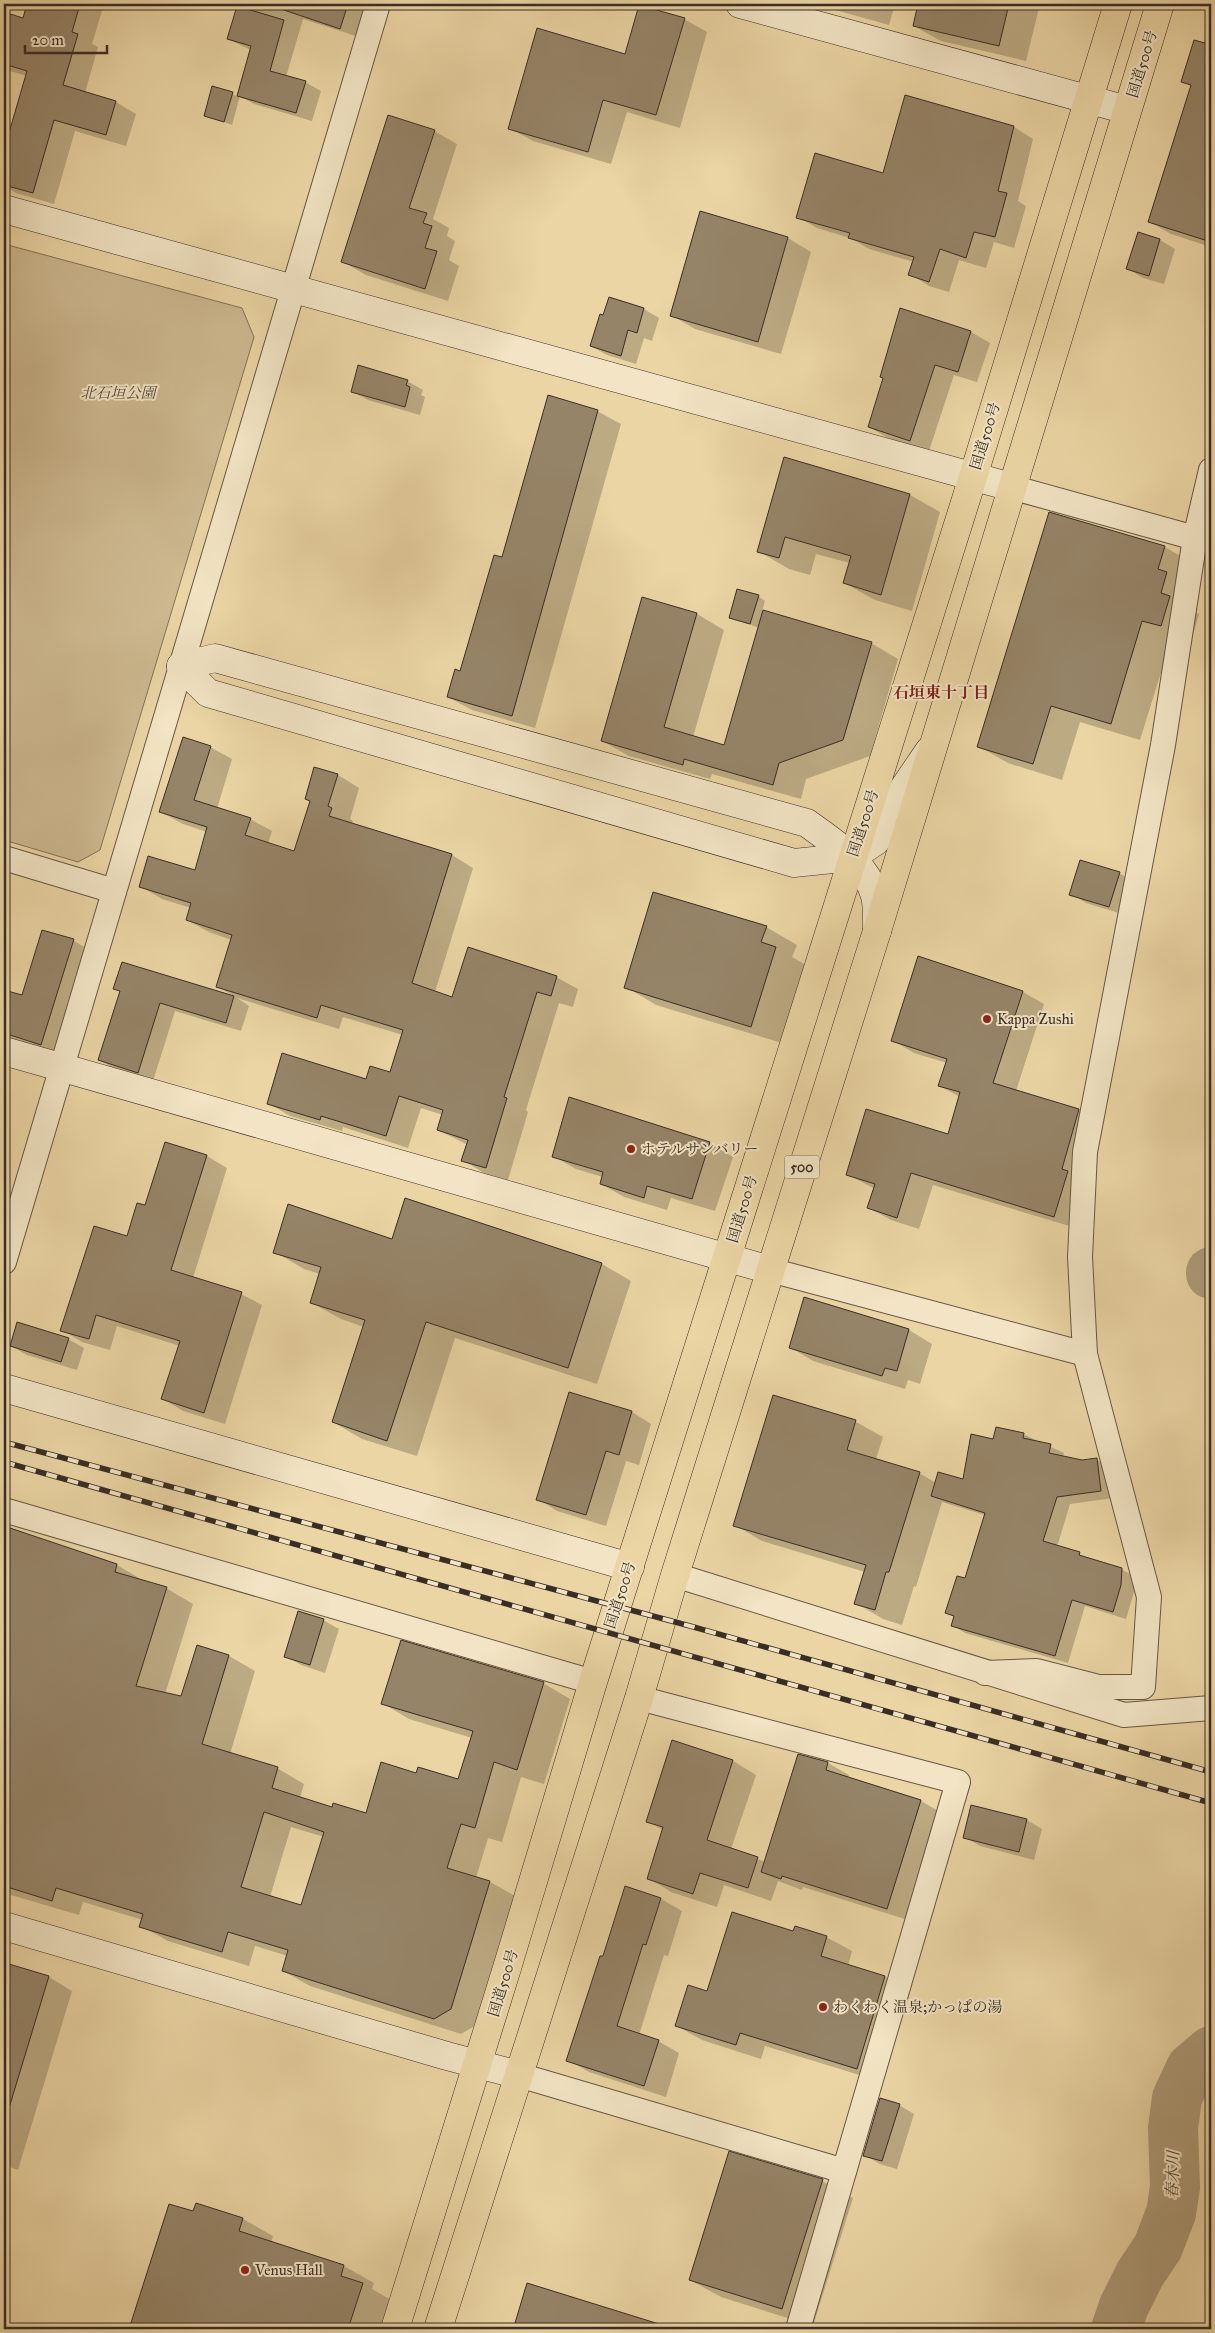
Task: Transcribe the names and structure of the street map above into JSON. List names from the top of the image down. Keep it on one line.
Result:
{"streets":{"highway":["国道500号","500"]},"districts":["石垣東十丁目"],"water":["春木川"],"parks":["北石垣公園"],"places":["Kappa Zushi","ホテルサンバリー","わくわく温泉;かっぱの湯","Venus Hall"],"scale_bar":"20 m"}
